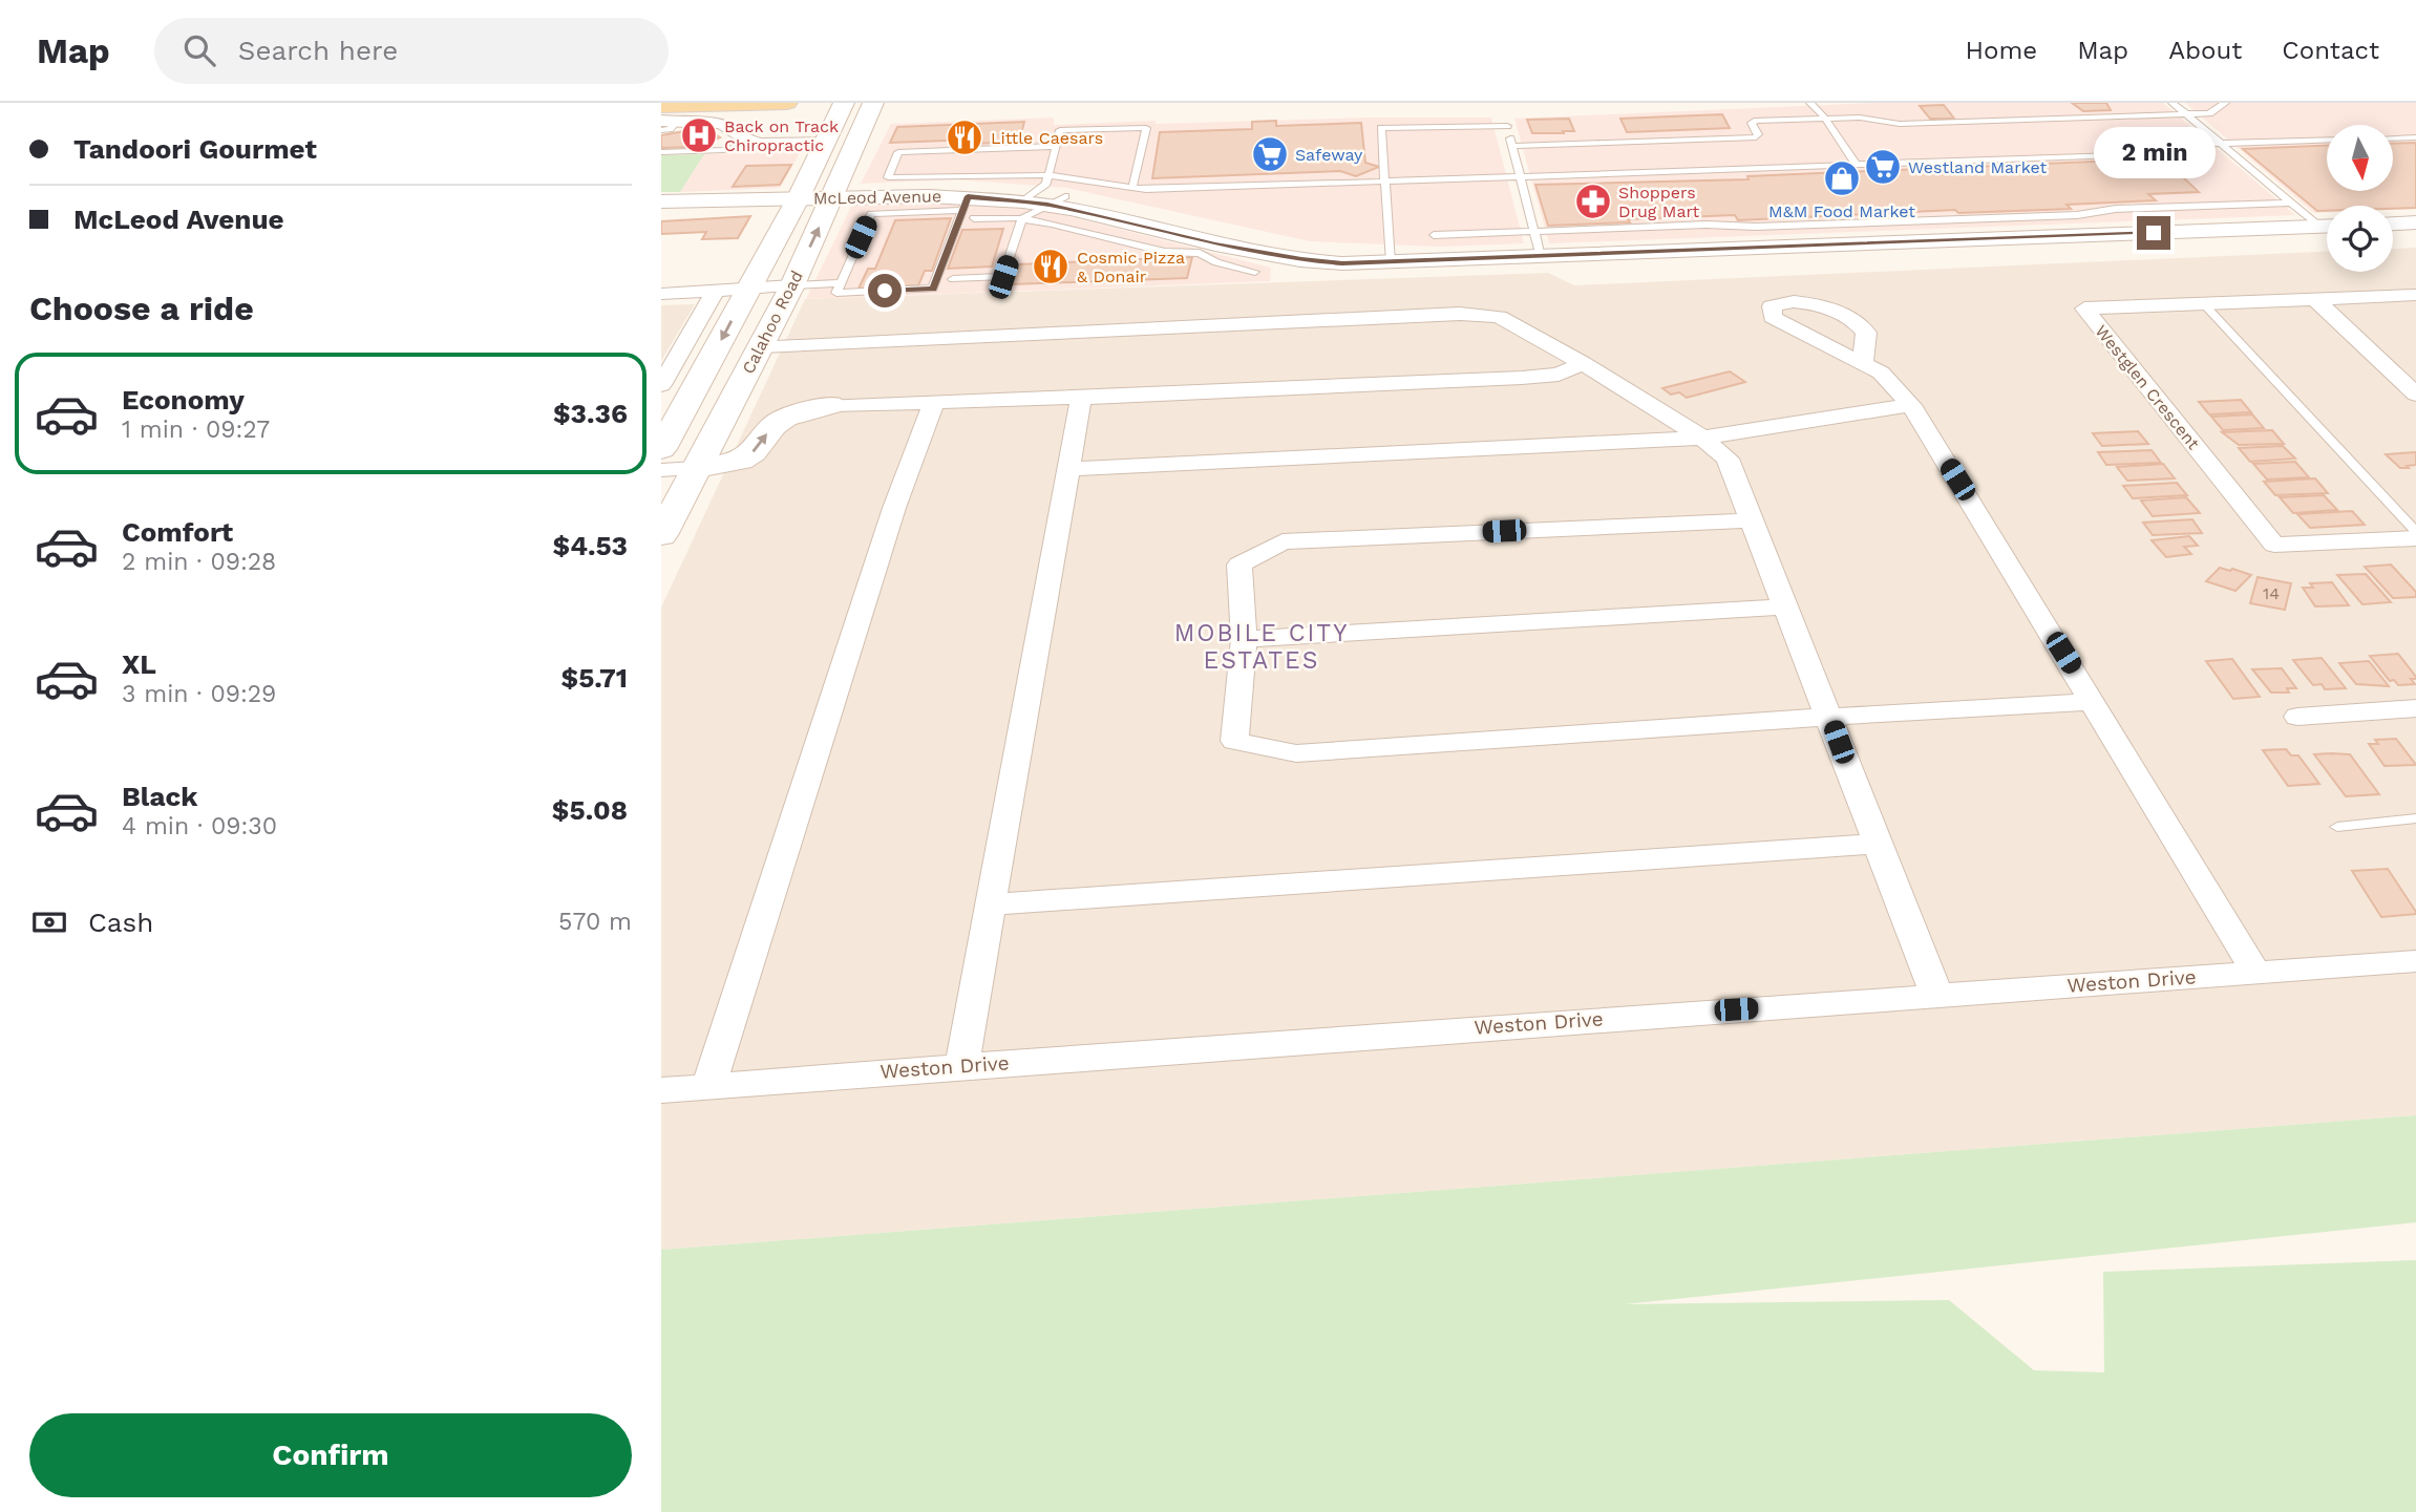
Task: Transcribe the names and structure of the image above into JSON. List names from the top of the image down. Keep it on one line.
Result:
{"streets":{"main road":["Calahoo Road"],"street":["McLeod Avenue","Westglen Crescent","Weston Drive"]},"crossings":[["McLeod Avenue","Calahoo Road"]],"districts":["MOBILE CITY ESTATES"],"places":{"hospital":["Back on Track Chiropractic"],"restaurant":["Little Caesars","Cosmic Pizza & Donair"],"supermarket":["Safeway","Westland Market"],"shop":["M&M Food Market"],"pharmacy":["Shoppers Drug Mart"]},"house_numbers":["14"],"north":"bottom","page":{"header":"Map","search":"Search here","nav":["Home","Map","About","Contact"],"banner":["Tandoori Gourmet","McLeod Avenue"],"bubble":"2 min","heading":"Choose a ride","list":[{"name":"Economy","note":"1 min · 09:27","value":"$3.36"},{"name":"Comfort","note":"2 min · 09:28","value":"$4.53"},{"name":"XL","note":"3 min · 09:29","value":"$5.71"},{"name":"Black","note":"4 min · 09:30","value":"$5.08"}],"pay":["Cash","570 m"],"buttons":"Confirm"}}
